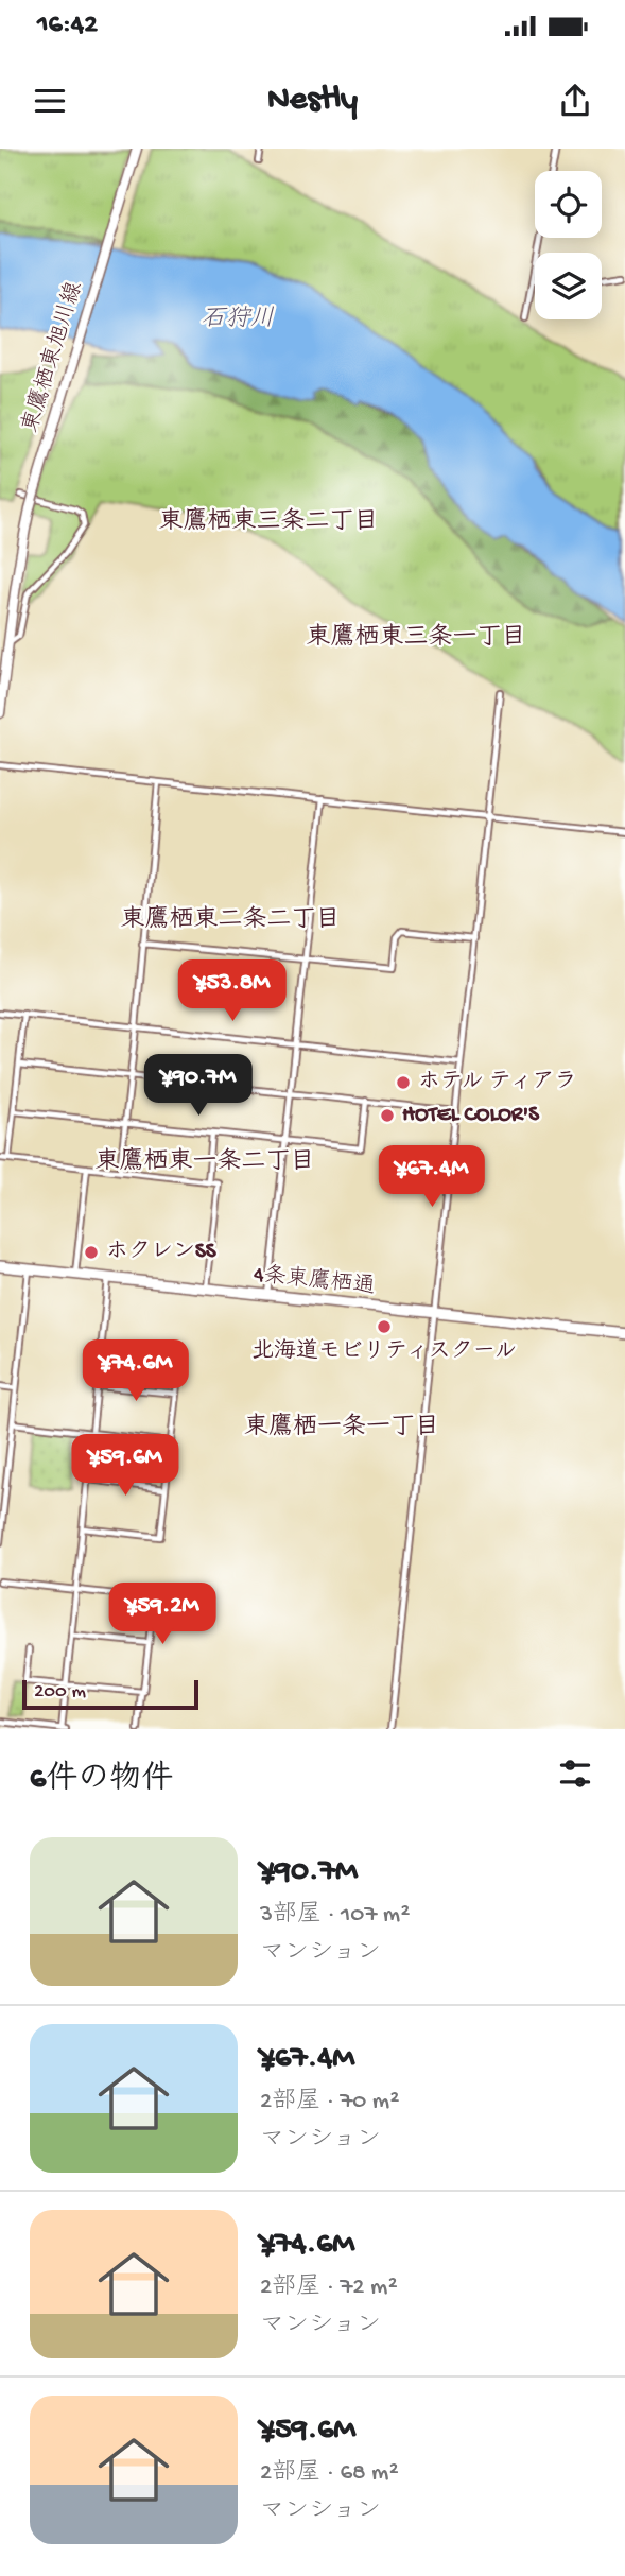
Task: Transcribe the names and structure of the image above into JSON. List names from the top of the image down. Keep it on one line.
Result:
{"streets":{"highway":["4条東鷹栖通"],"main road":["東鷹栖東旭川線"]},"districts":["東鷹栖東三条二丁目","東鷹栖東三条一丁目","東鷹栖東二条二丁目","東鷹栖東一条二丁目","東鷹栖一条一丁目"],"water":["石狩川"],"places":["ホテル ティアラ","HOTEL COLOR'S","ホクレンSS","北海道モビリティスクール"],"scale_bar":"200 m","page":{"status":"16:42","header":"Nestly","price":["¥53.8M","¥90.7M","¥67.4M","¥74.6M","¥59.6M","¥59.2M"],"scale":"200 m","heading":"6件の物件","list":[{"name":"¥90.7M","note":"3部屋 · 107 m² · マンション"},{"name":"¥67.4M","note":"2部屋 · 70 m² · マンション"},{"name":"¥74.6M","note":"2部屋 · 72 m² · マンション"},{"name":"¥59.6M","note":"2部屋 · 68 m² · マンション"}]}}
